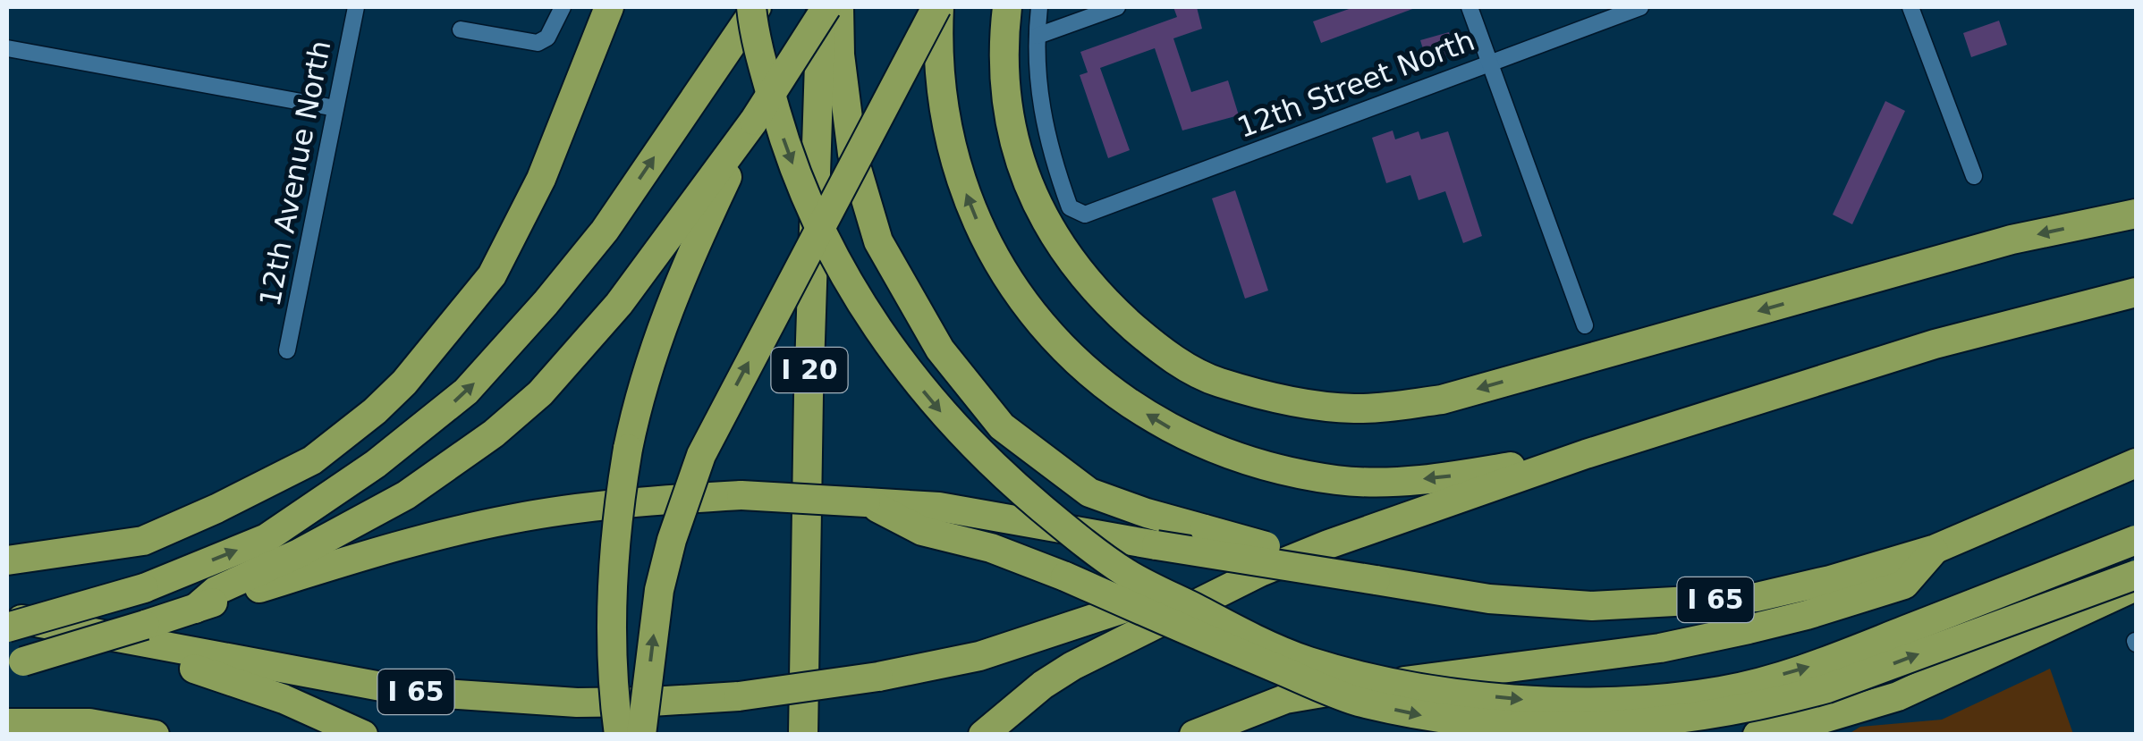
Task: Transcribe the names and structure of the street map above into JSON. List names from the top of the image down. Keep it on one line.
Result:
{"streets":{"highway":["I 20","I 65"],"street":["12th Street North","12th Avenue North"]}}
